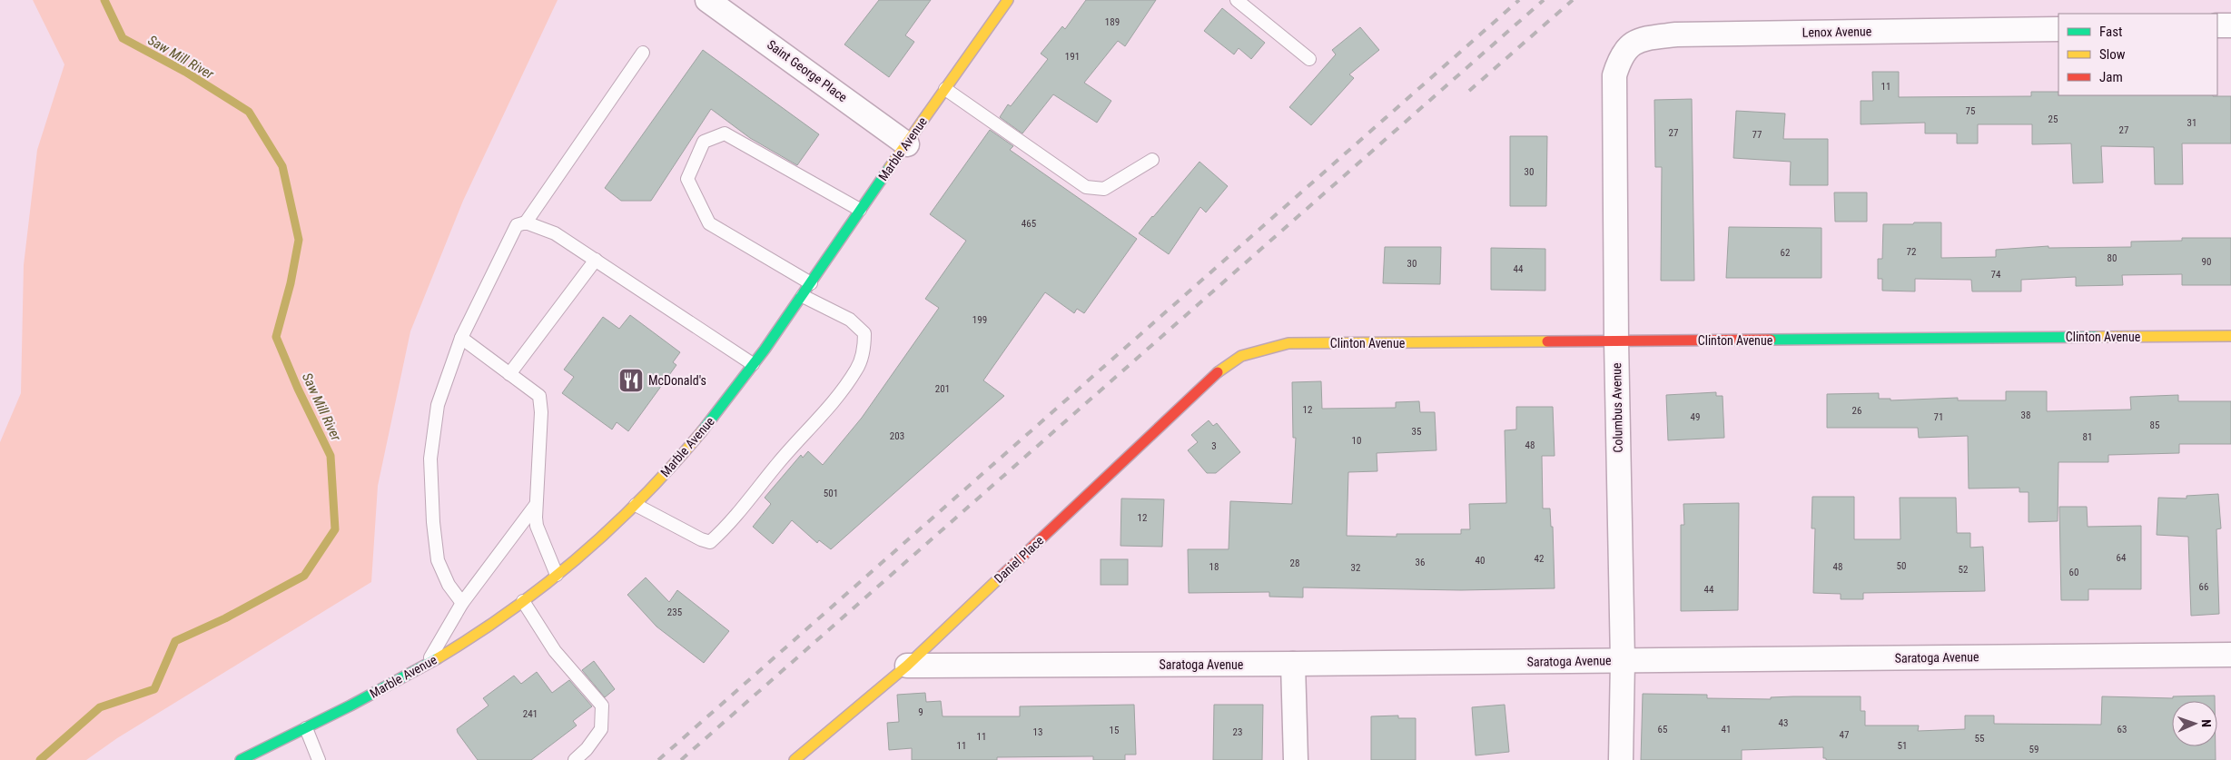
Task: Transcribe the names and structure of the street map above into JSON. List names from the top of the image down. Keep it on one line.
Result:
{"streets":{"street":["Lenox Avenue","Saint George Place","Marble Avenue","Clinton Avenue","Columbus Avenue","Daniel Place","Saratoga Avenue"]},"crossings":[["Lenox Avenue","Columbus Avenue"],["Saint George Place","Marble Avenue"],["Clinton Avenue","Columbus Avenue"],["Clinton Avenue","Daniel Place"],["Columbus Avenue","Saratoga Avenue"],["Daniel Place","Saratoga Avenue"]],"water":["Saw Mill River"],"places":{"restaurant":["McDonald's"]},"house_numbers":["189","191","11","75","25","31","27","27","77","30","465","72","62","80","90","30","44","74","199","201","12","26","38","49","71","85","35","203","81","10","48","3","501","12","64","42","40","36","28","50","18","48","32","52","60","66","44","235","9","241","43","65","41","63","15","13","23","47","11","55","11","51","59"],"legend":["Fast","Slow","Jam"],"north":"right"}
